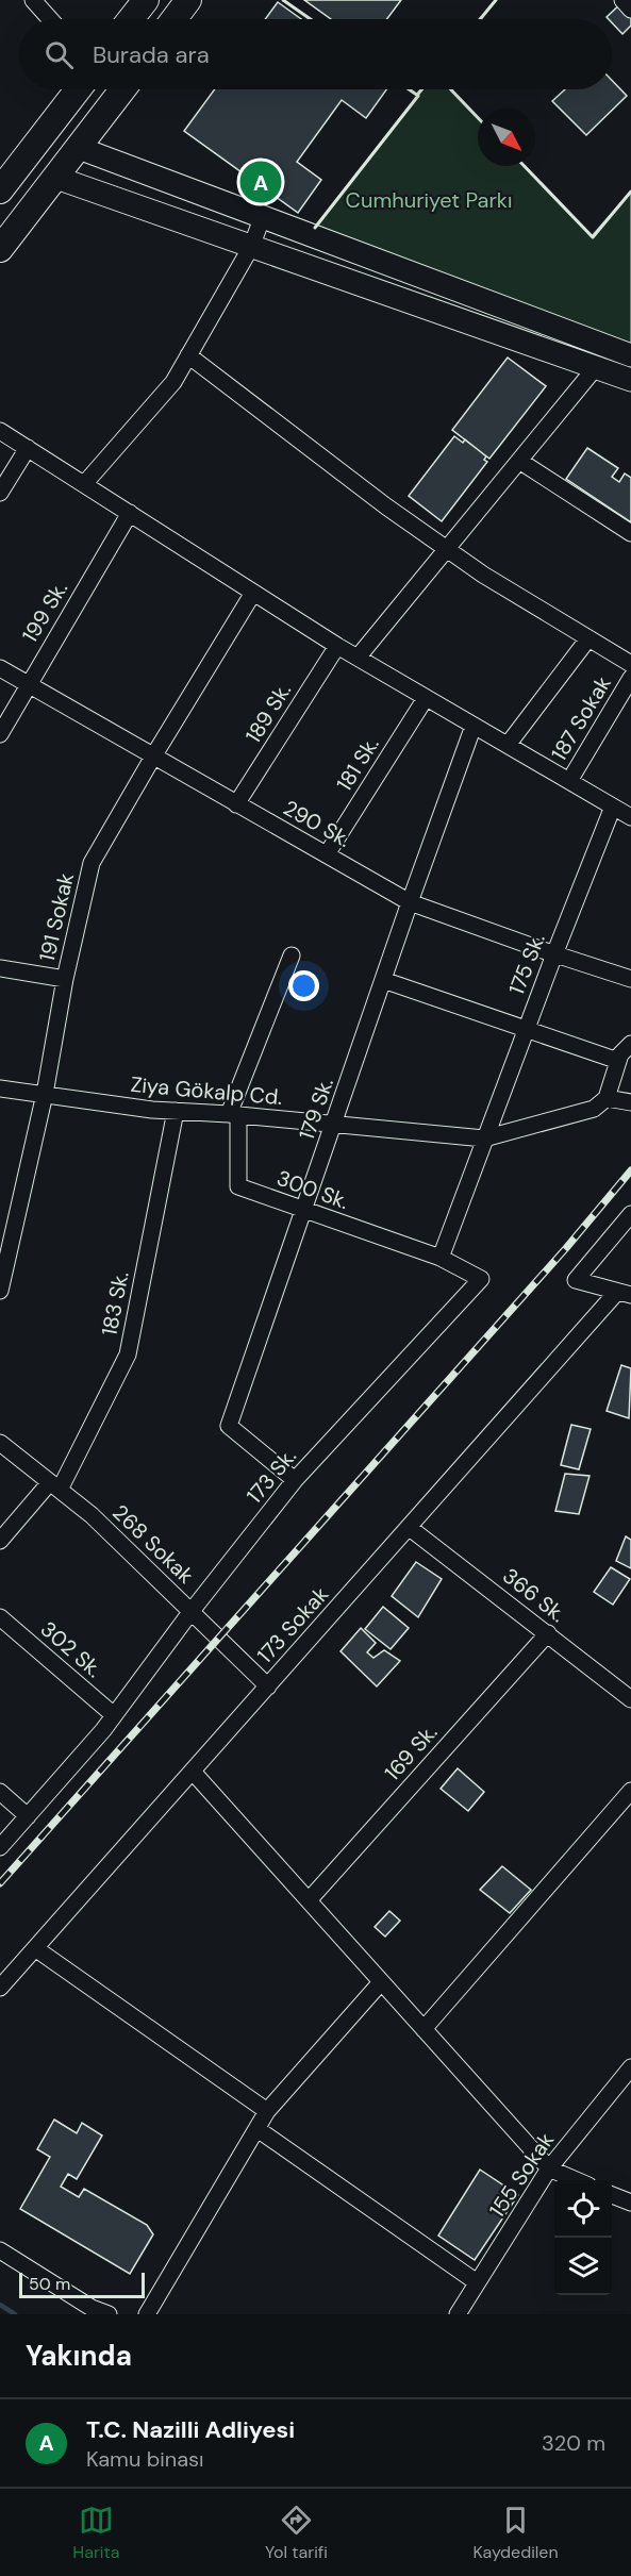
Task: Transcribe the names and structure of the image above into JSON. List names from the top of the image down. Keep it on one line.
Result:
{"streets":{"street":["199 Sk.","189 Sk.","187 Sokak","181 Sk.","290 Sk.","191 Sokak","175 Sk.","Ziya Gökalp Cd.","179 Sk.","300 Sk.","183 Sk.","173 Sk.","268 Sokak","366 Sk.","173 Sokak","302 Sk.","169 Sk.","155 Sokak"]},"crossings":[["199 Sk.","290 Sk."],["189 Sk.","290 Sk."],["181 Sk.","290 Sk."],["290 Sk.","191 Sokak"],["290 Sk.","175 Sk."],["290 Sk.","179 Sk."],["191 Sokak","Ziya Gökalp Cd."],["175 Sk.","Ziya Gökalp Cd."],["Ziya Gökalp Cd.","179 Sk."],["Ziya Gökalp Cd.","300 Sk."],["Ziya Gökalp Cd.","183 Sk."],["179 Sk.","300 Sk."],["179 Sk.","173 Sk."],["300 Sk.","173 Sk."],["183 Sk.","268 Sokak"],["173 Sk.","268 Sokak"],["173 Sk.","302 Sk."],["268 Sokak","173 Sokak"],["366 Sk.","173 Sokak"],["366 Sk.","169 Sk."]],"parks":["Cumhuriyet Parkı"],"scale_bar":"50 m","north":"bottom right","page":{"search":"Burada ara","pins":"A","scale":"50 m","heading":"Yakında","list":[{"mark":"A","name":"T.C. Nazilli Adliyesi","note":"Kamu binası","value":"320 m"}],"nav":["Harita","Yol tarifi","Kaydedilen"]}}
